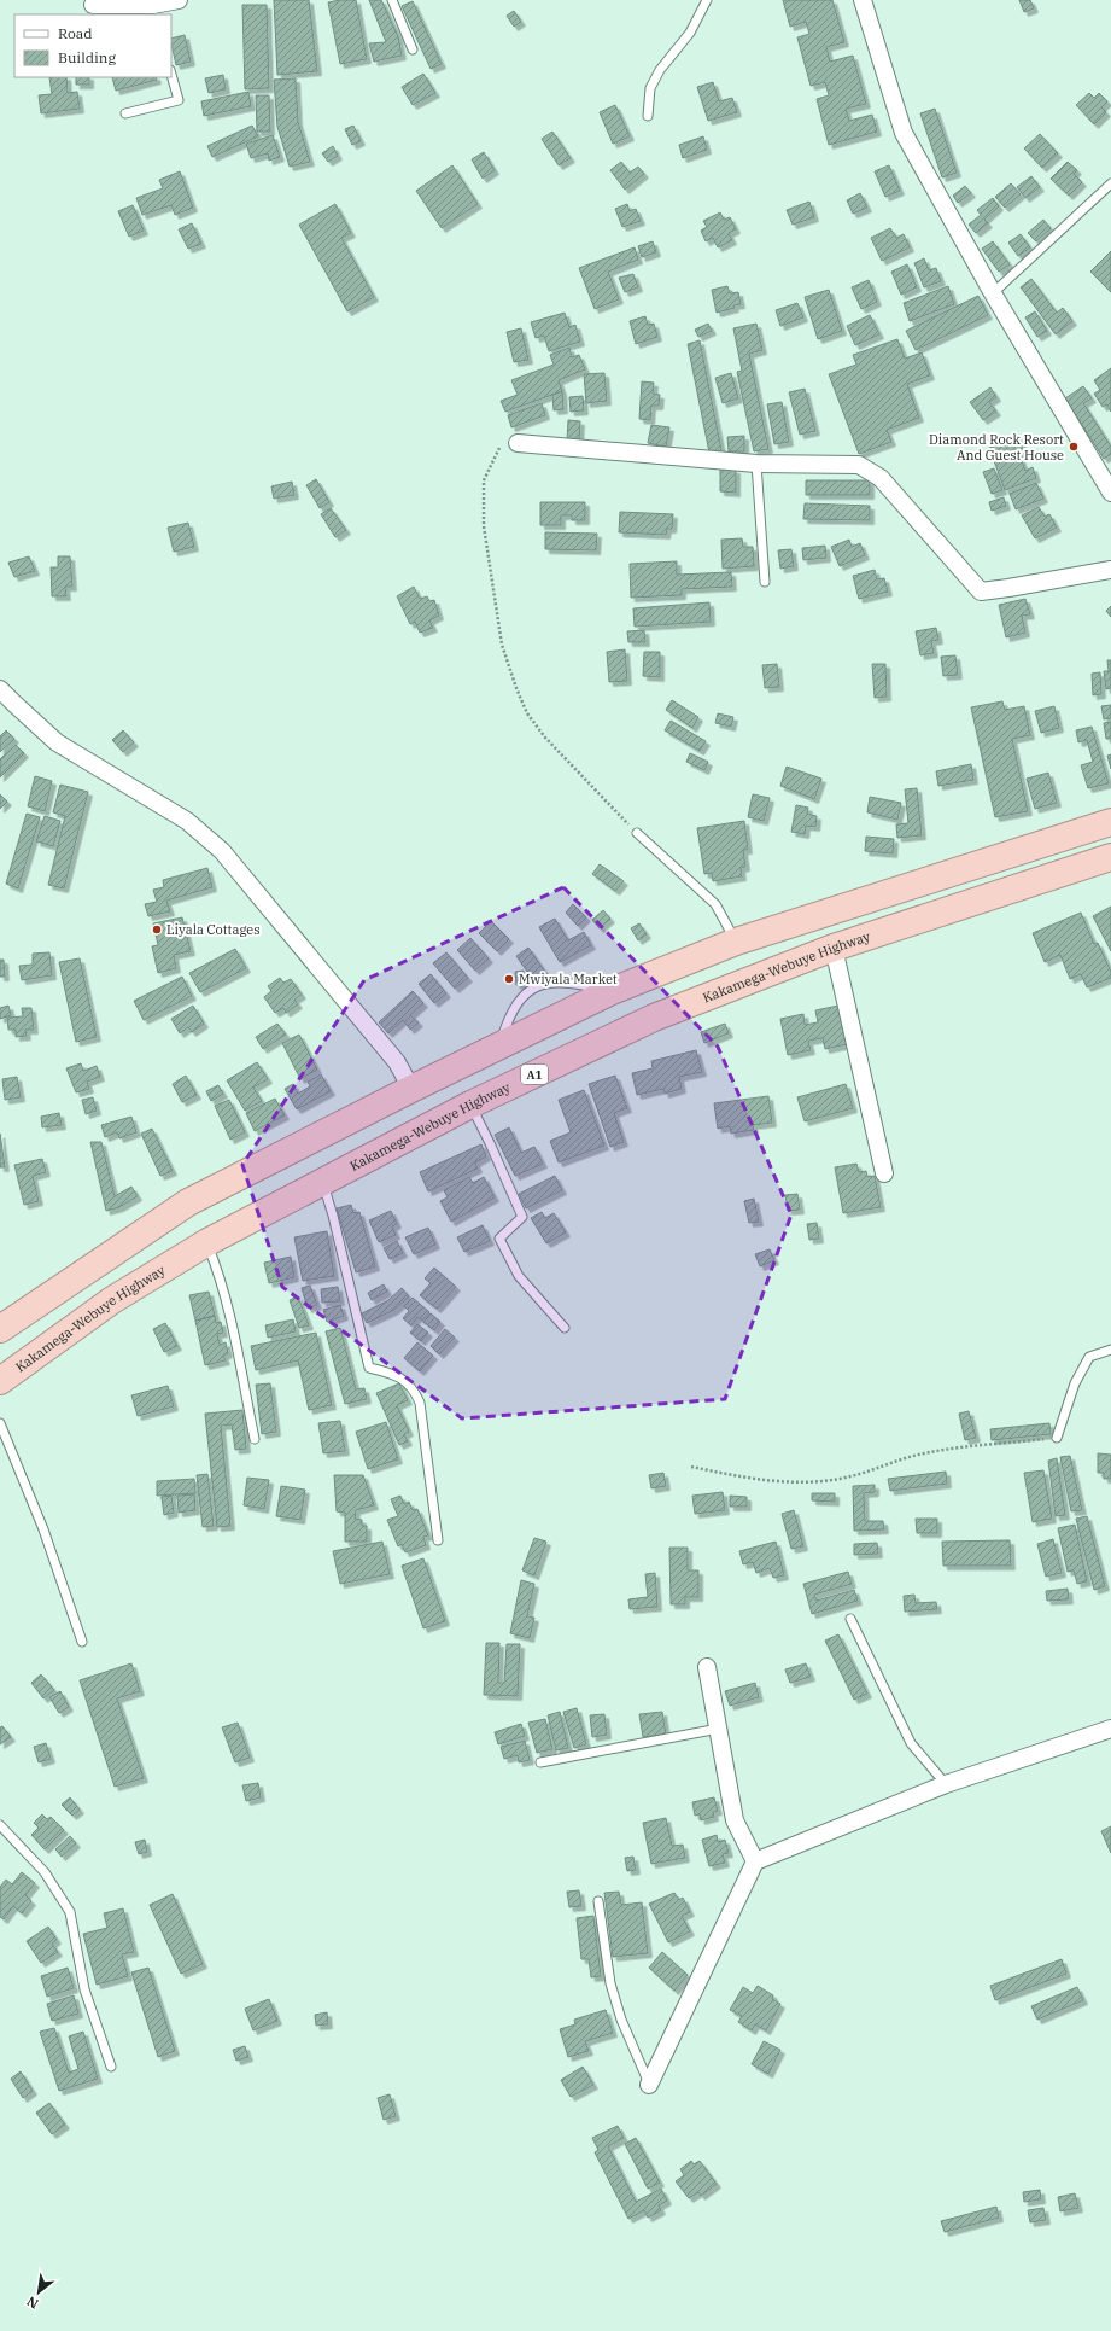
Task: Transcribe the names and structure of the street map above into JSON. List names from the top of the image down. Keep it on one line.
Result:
{"streets":{"highway":["Kakamega-Webuye Highway","A1"]},"places":["Diamond Rock Resort And Guest House","Liyala Cottages","Mwiyala Market"],"legend":["Road","Building"],"north":"bottom left"}
